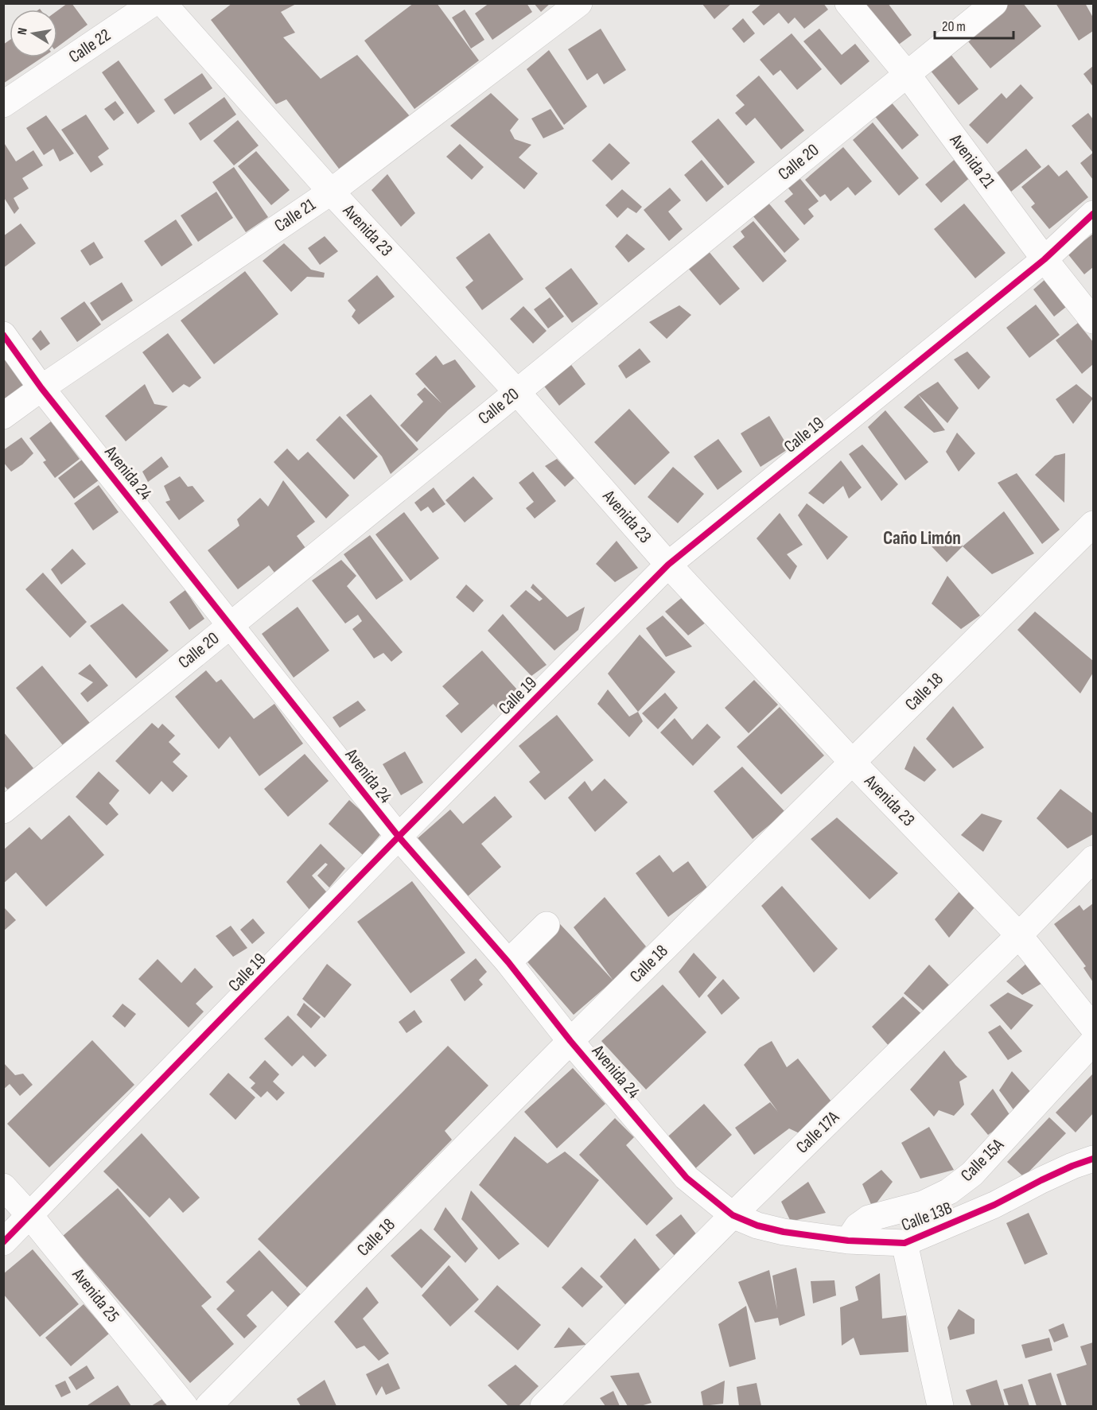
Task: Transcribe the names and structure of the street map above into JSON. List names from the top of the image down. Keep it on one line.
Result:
{"streets":{"street":["Calle 22","Avenida 21","Calle 20","Calle 21","Avenida 23","Calle 19","Avenida 24","Calle 18","Calle 17A","Calle 15A","Calle 13B","Avenida 25"]},"crossings":[["Avenida 21","Calle 20"],["Avenida 21","Calle 19"],["Calle 20","Avenida 23"],["Calle 20","Avenida 24"],["Calle 21","Avenida 23"],["Calle 21","Avenida 24"],["Avenida 23","Calle 19"],["Avenida 23","Calle 18"],["Avenida 23","Calle 17A"],["Calle 19","Avenida 24"],["Calle 19","Avenida 25"],["Avenida 24","Calle 18"],["Avenida 24","Calle 17A"],["Avenida 24","Calle 13B"],["Calle 17A","Calle 13B"],["Calle 15A","Calle 13B"]],"districts":["Caño Limón"],"scale_bar":"20 m","north":"left"}
